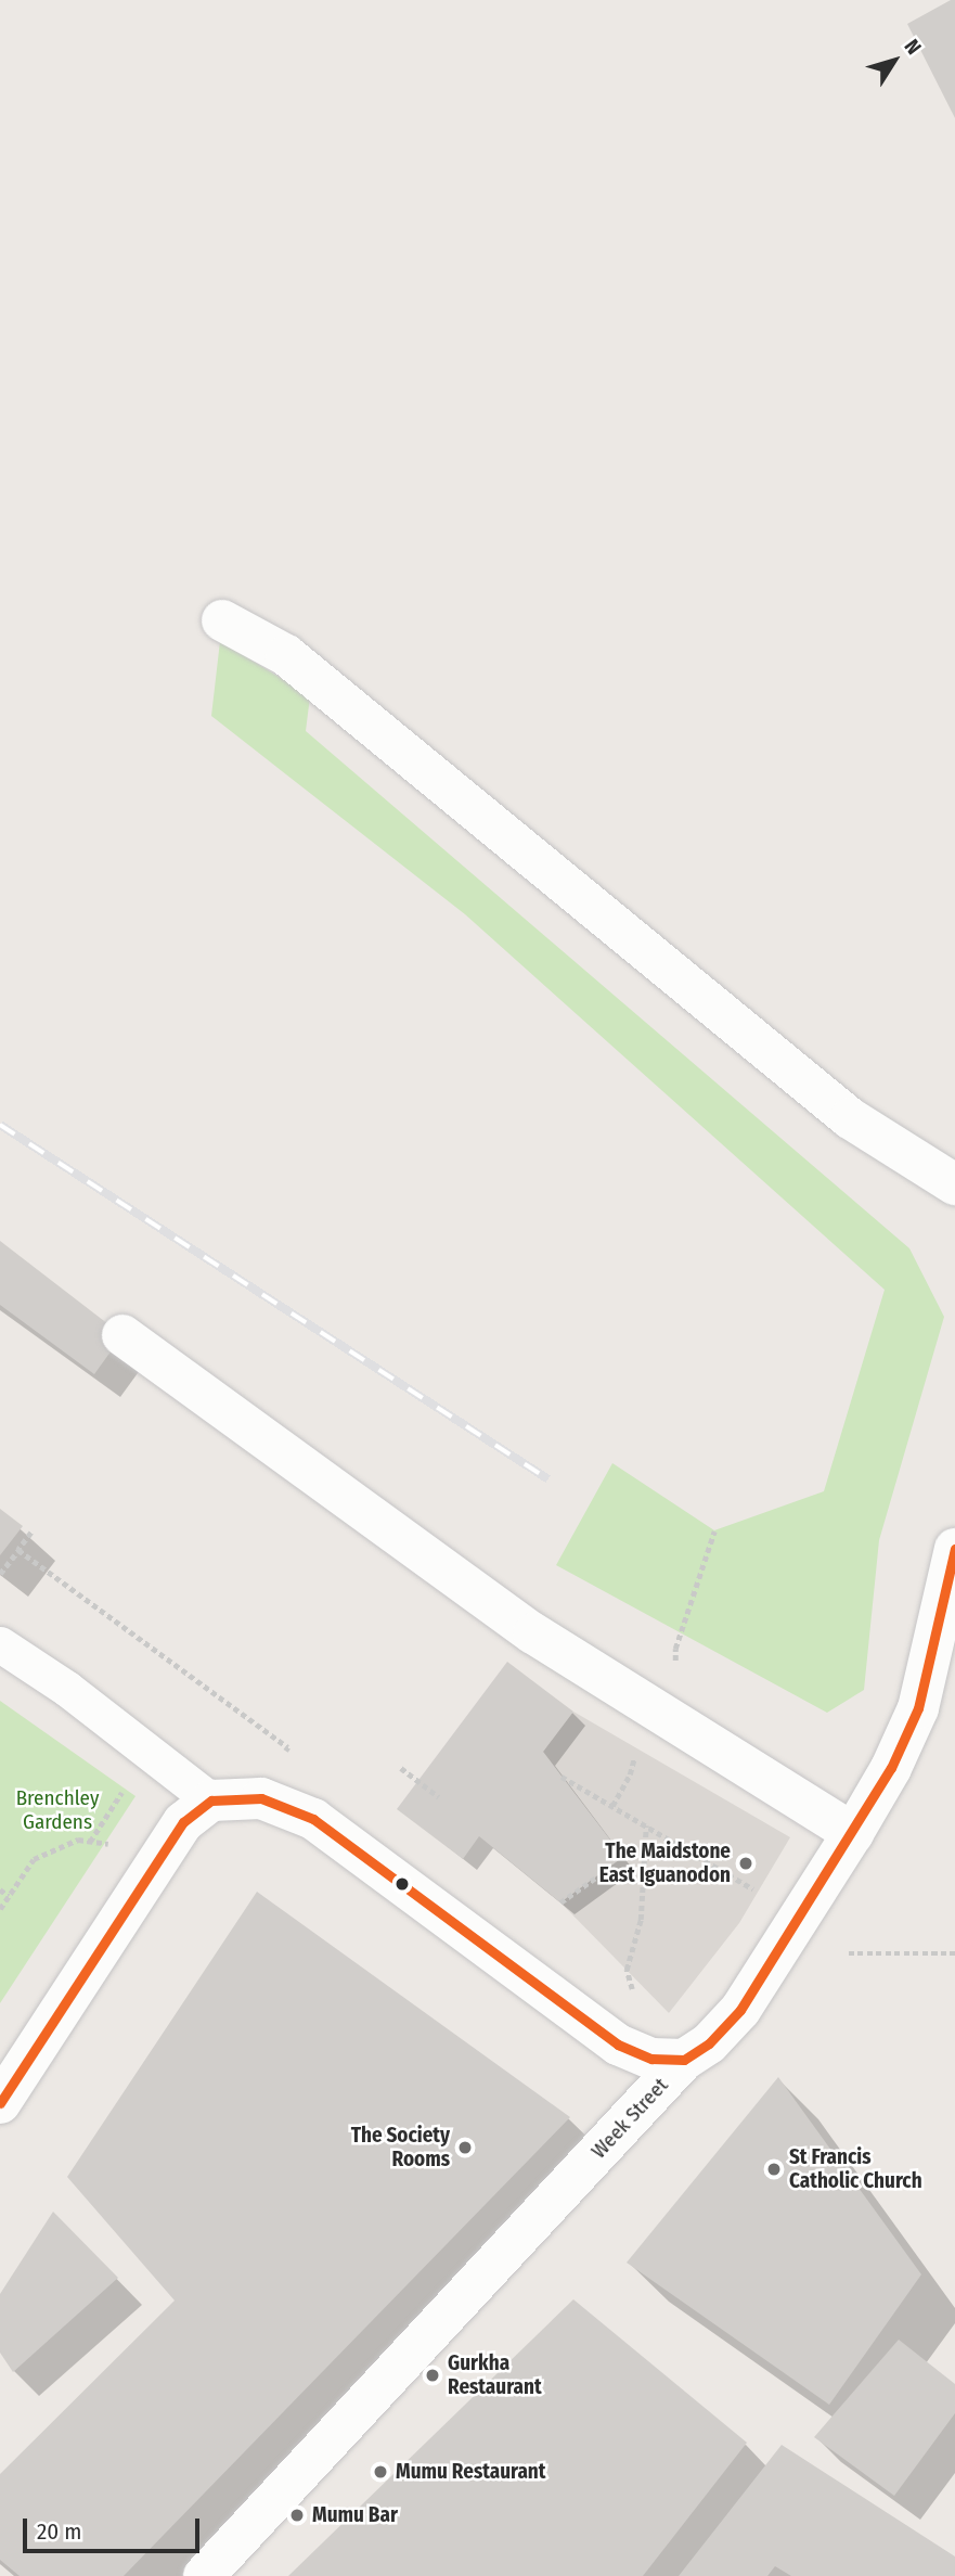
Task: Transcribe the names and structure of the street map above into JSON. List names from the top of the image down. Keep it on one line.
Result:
{"streets":{"street":["Week Street"]},"parks":["Brenchley Gardens"],"places":["The Maidstone East Iguanodon","The Society Rooms","St Francis Catholic Church","Gurkha Restaurant","Mumu Restaurant","Mumu Bar"],"scale_bar":"20 m","north":"top right"}
